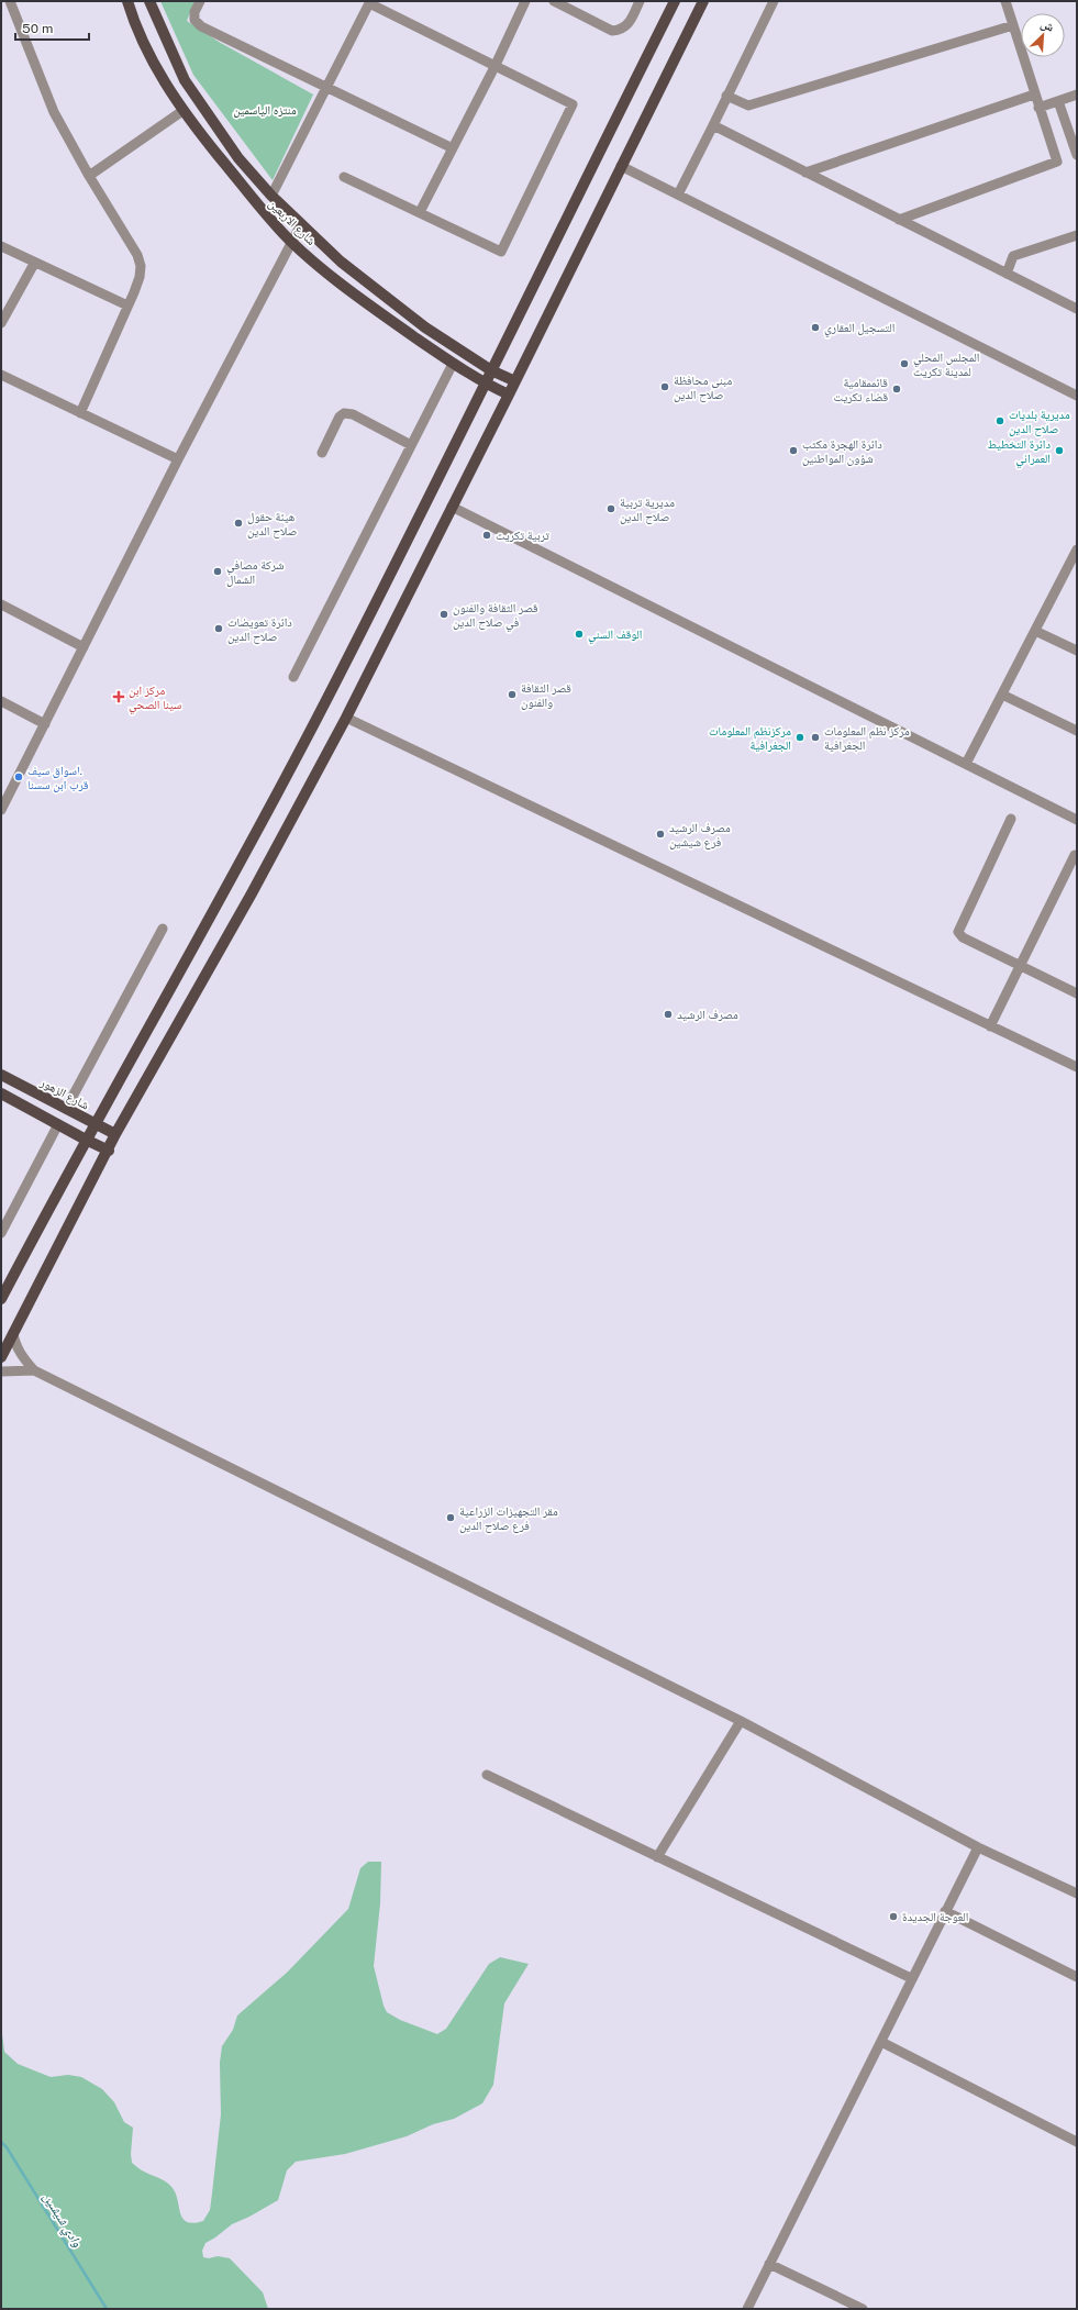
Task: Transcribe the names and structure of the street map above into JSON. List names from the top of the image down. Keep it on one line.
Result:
{"streets":{"main road":["شارع الاربعين","شارع الزهور"]},"water":["وادي شيشين"],"parks":["منتزه الياسمين"],"places":{"other":["التسجيل العقاري","المجلس المحلي لمدينة تكريت","مبنى محافظة صلاح الدين","قائممقامية قضاء تكريت","مديرية بلديات صلاح الدين","دائرة الهجرة مكتب شؤون المواطنين","دائرة التخطيط العمراني","مديرية تربية صلاح الدين","هيئة حقول صلاح الدين","تربية تكريت","شركة مصافي الشمال","قصر الثقافة والفنون في صلاح الدين","دائرة تعويضات صلاح الدين","الوقف السني","قصر الثقافة والفنون","مركزنظم المعلومات الجغرافية","مركز نظم المعلومات الجغرافية","اسواق سيف. قرب ابن سسنا","مصرف الرشيد فرع شيشين","مصرف الرشيد","مقر التجهيزات الزراعية فرع صلاح الدين","العوجة الجديدة"],"health":["مركز ابن سينا الصحي"]},"scale_bar":"50 m","north":"top right"}
